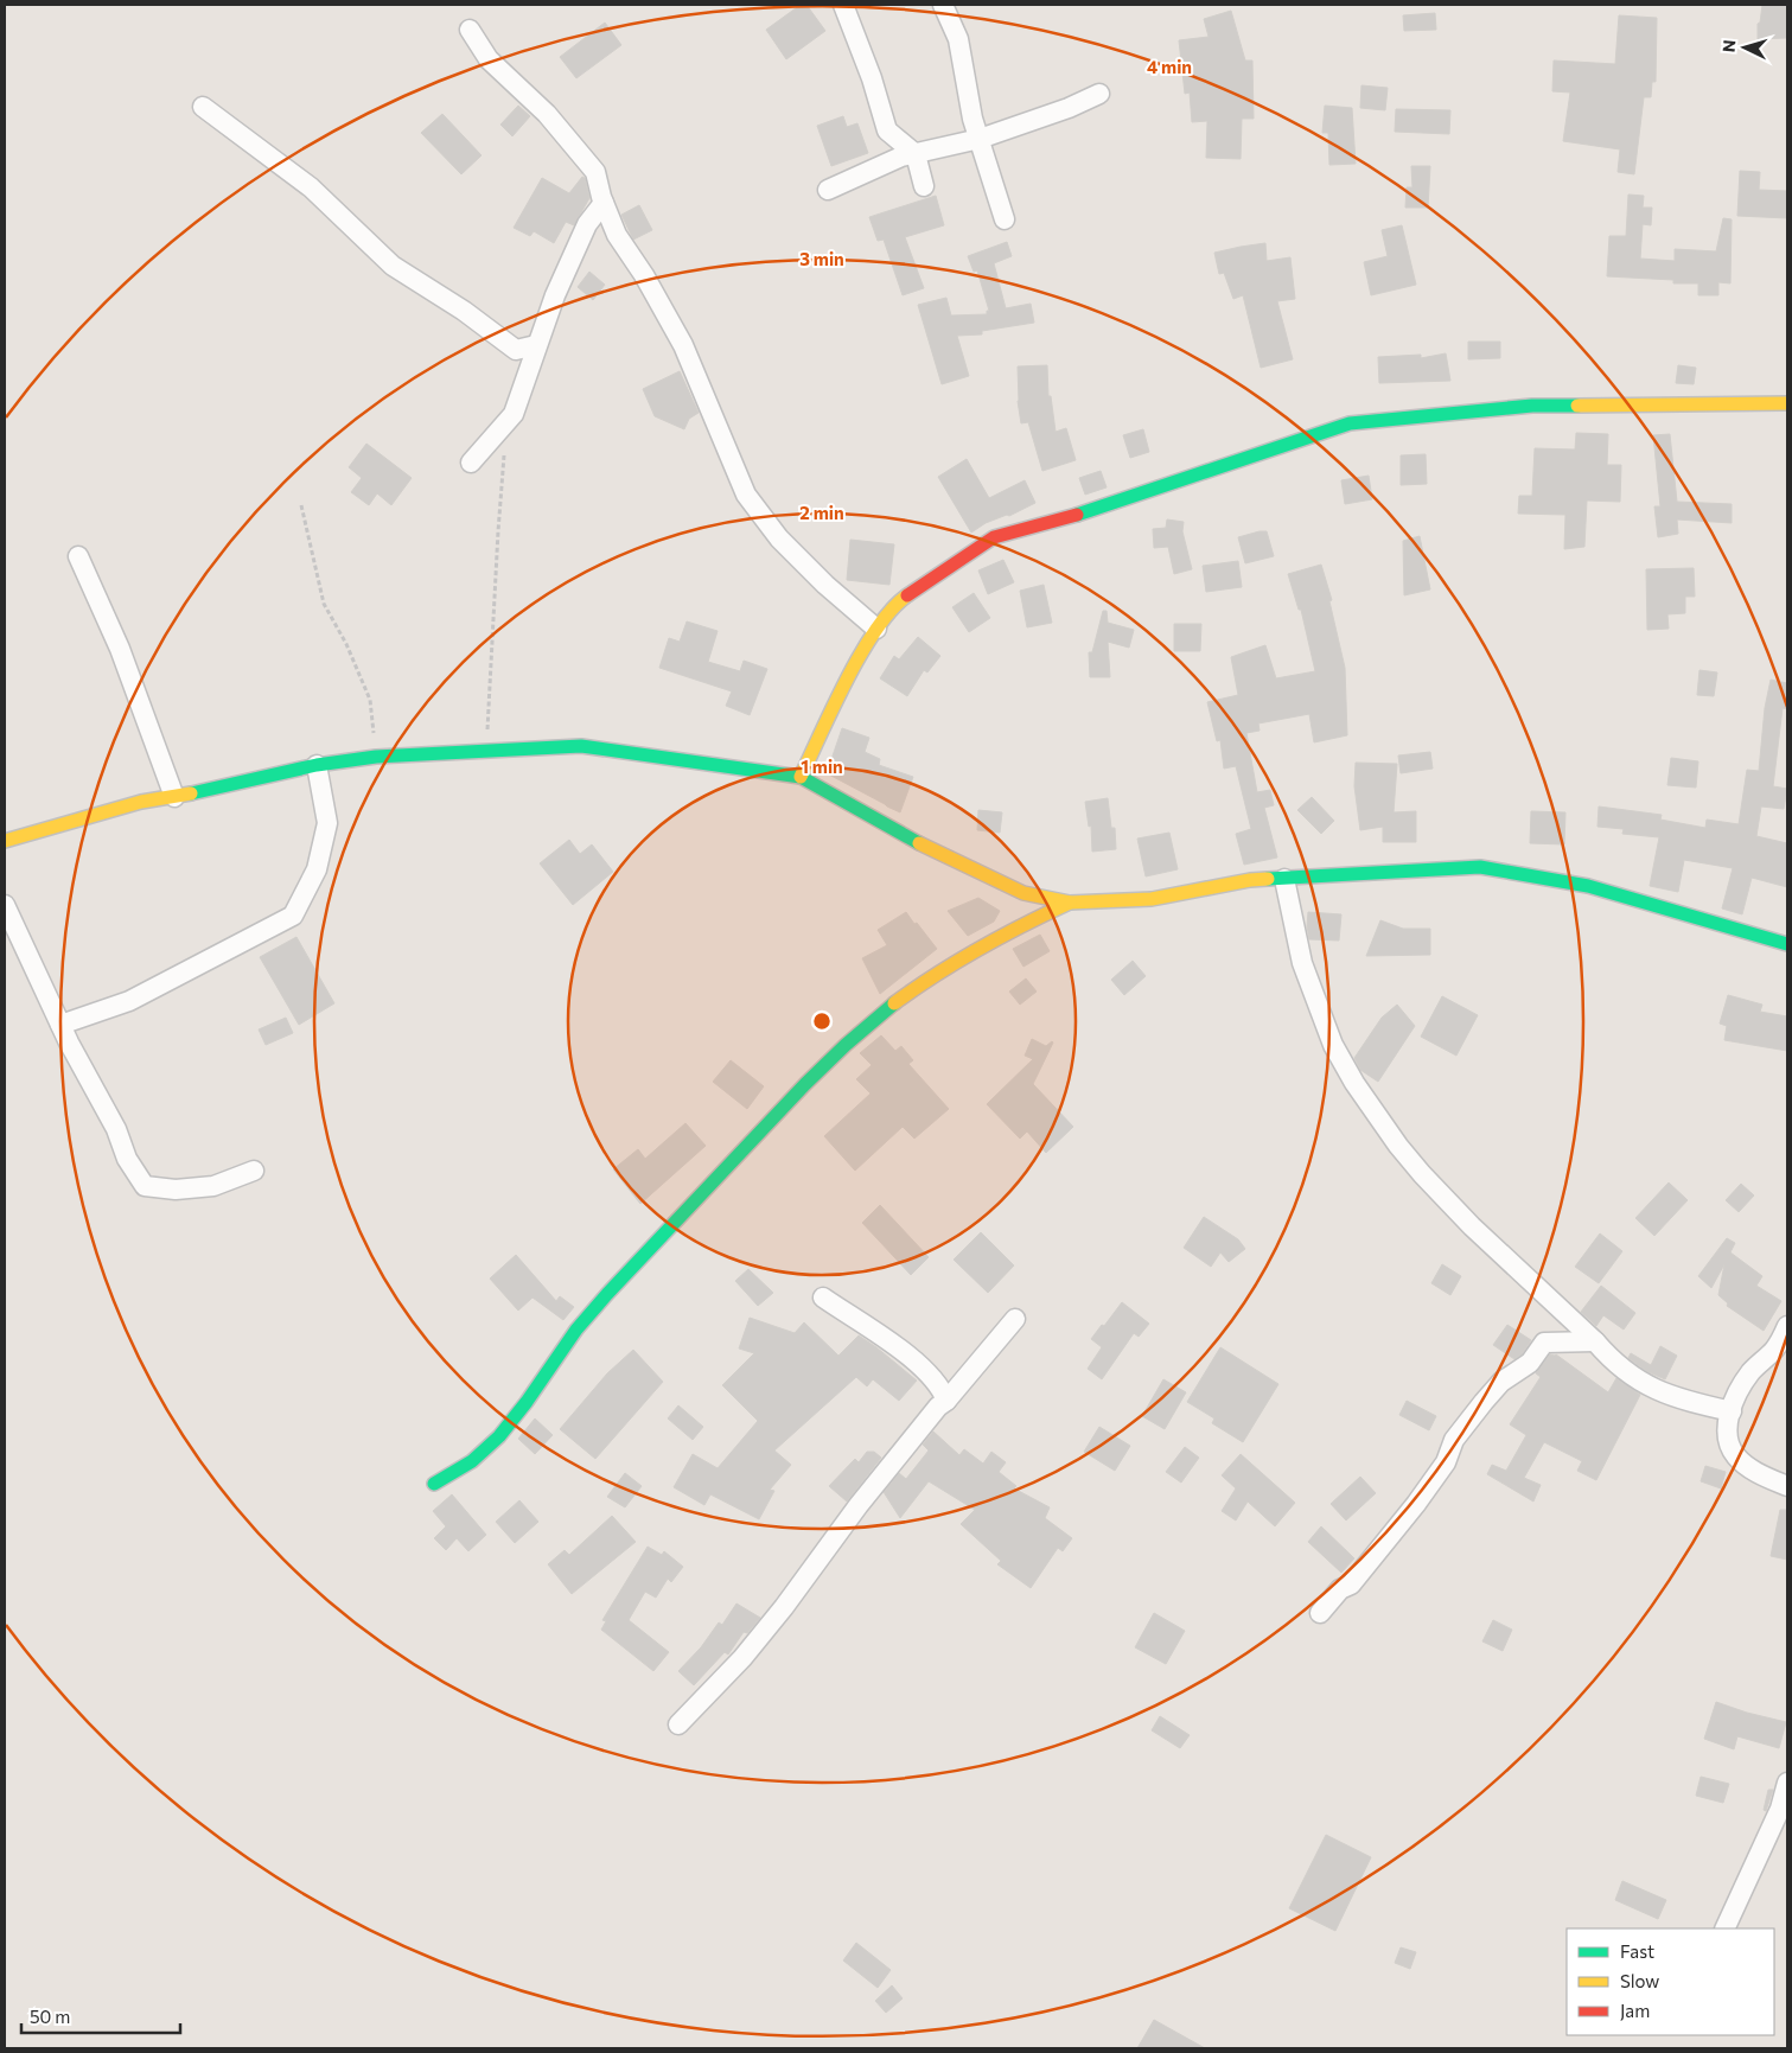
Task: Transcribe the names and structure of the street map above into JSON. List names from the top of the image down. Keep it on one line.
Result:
{"legend":["Fast","Slow","Jam"],"scale_bar":"50 m","north":"left","rings":["4 min","3 min","2 min","1 min"]}
